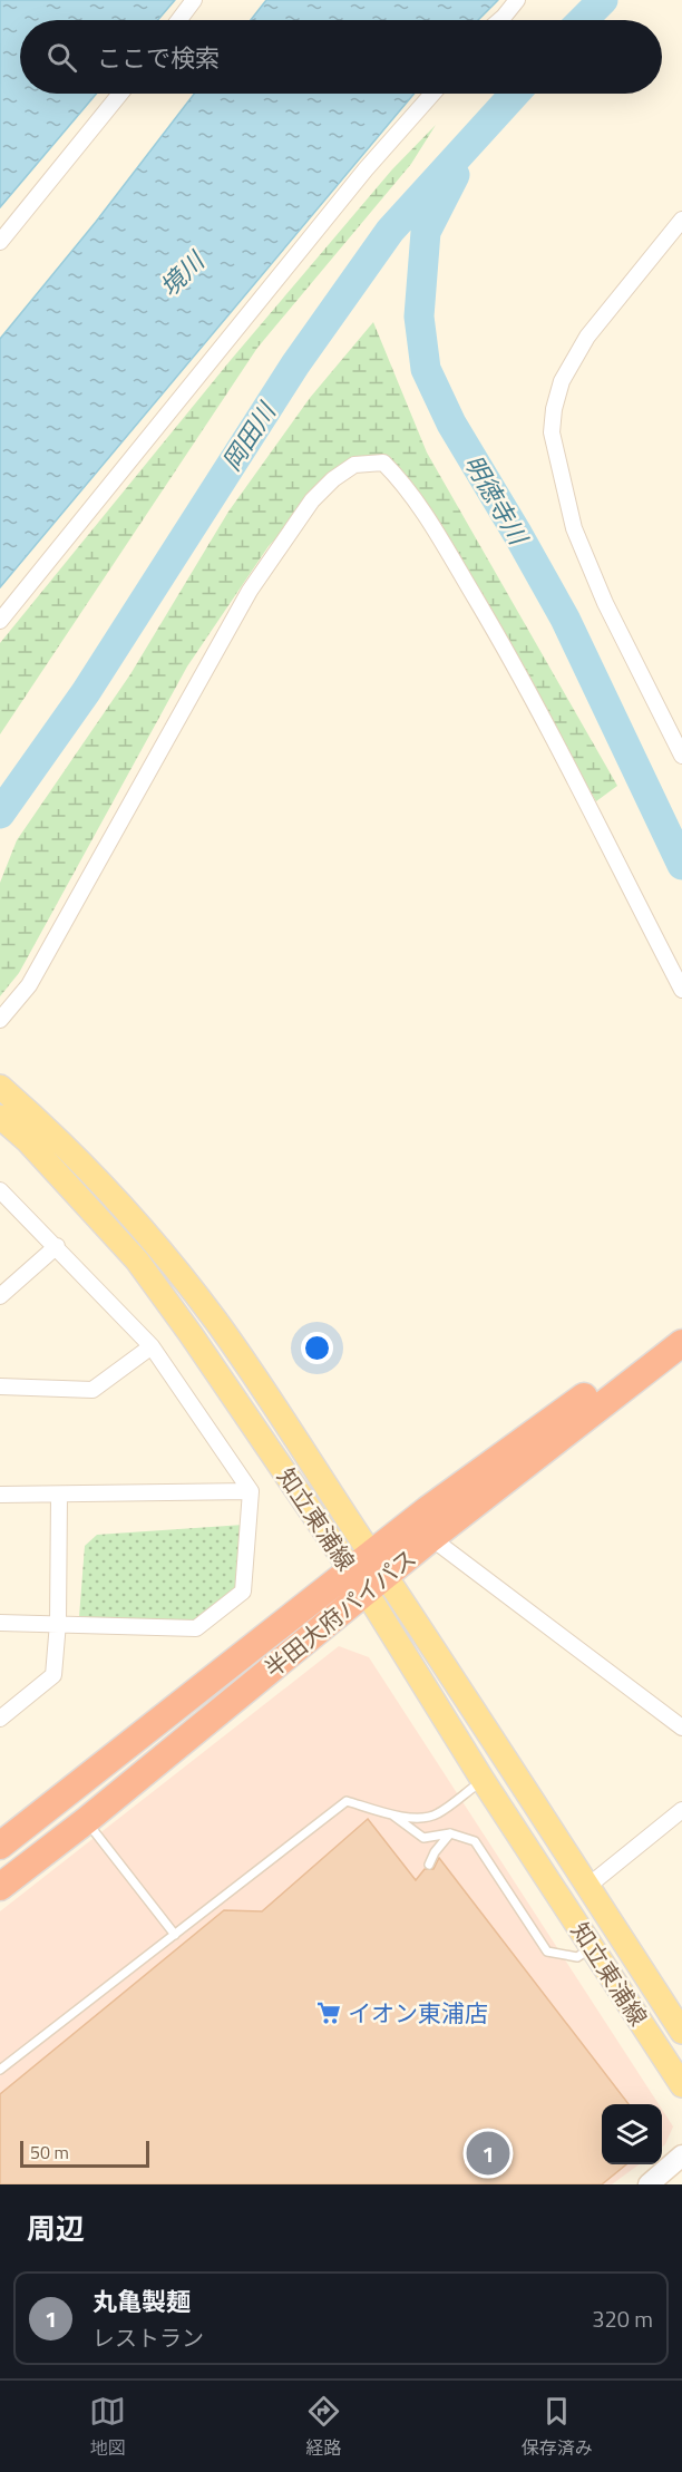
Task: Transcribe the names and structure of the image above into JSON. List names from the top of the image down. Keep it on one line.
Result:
{"streets":{"highway":["半田大府パイパス"],"main road":["知立東浦線"]},"crossings":[["知立東浦線","半田大府パイパス"]],"water":["境川","岡田川","明徳寺川"],"places":{"supermarket":["イオン東浦店"]},"scale_bar":"50 m","page":{"search":"ここで検索","pins":"1","scale":"50 m","heading":"周辺","list":[{"mark":"1","name":"丸亀製麺","note":"レストラン","value":"320 m"}],"nav":["地図","経路","保存済み"]}}
